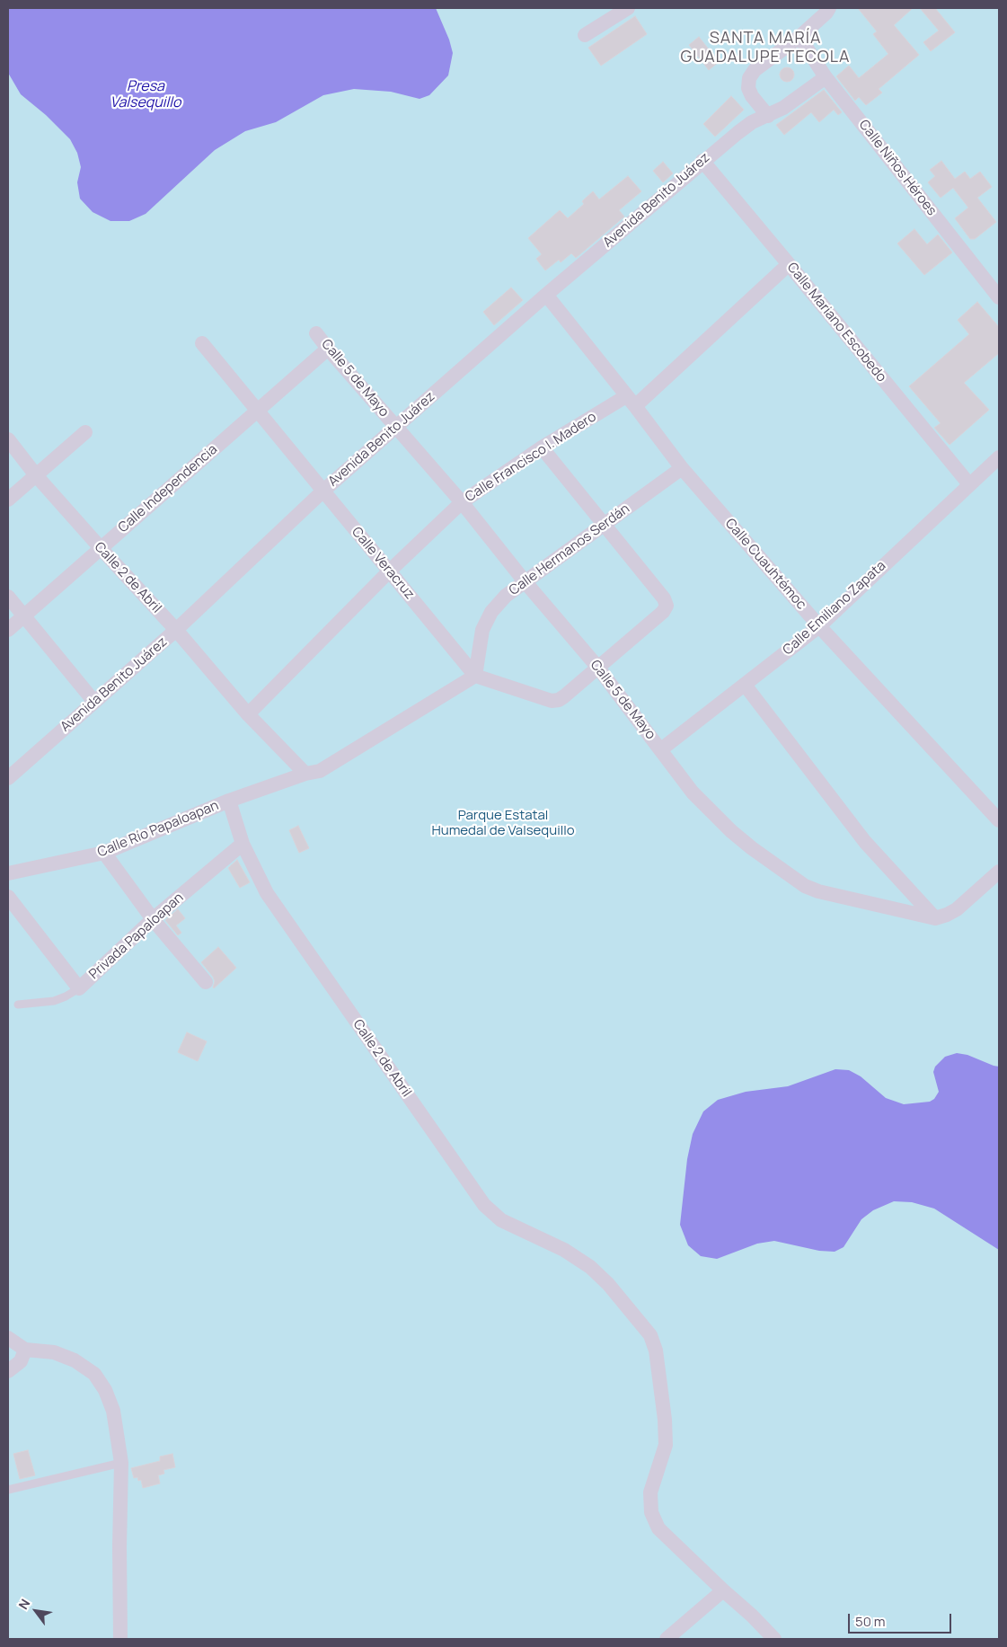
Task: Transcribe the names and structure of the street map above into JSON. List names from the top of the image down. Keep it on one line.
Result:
{"streets":{"street":["Calle Niños Héroes","Avenida Benito Juárez","Calle Mariano Escobedo","Calle 5 de Mayo","Calle Francisco I. Madero","Calle Independencia","Calle Hermanos Serdán","Calle Veracruz","Calle Cuauhtémoc","Calle 2 de Abril","Calle Emiliano Zapata","Calle Río Papaloapan","Privada Papaloapan"]},"crossings":[["Calle Niños Héroes","Avenida Benito Juárez"],["Avenida Benito Juárez","Calle Mariano Escobedo"],["Avenida Benito Juárez","Calle 5 de Mayo"],["Avenida Benito Juárez","Calle Veracruz"],["Avenida Benito Juárez","Calle Cuauhtémoc"],["Avenida Benito Juárez","Calle 2 de Abril"],["Calle Mariano Escobedo","Calle Francisco I. Madero"],["Calle Mariano Escobedo","Calle Emiliano Zapata"],["Calle 5 de Mayo","Calle Francisco I. Madero"],["Calle 5 de Mayo","Calle Independencia"],["Calle 5 de Mayo","Calle Hermanos Serdán"],["Calle 5 de Mayo","Calle Emiliano Zapata"],["Calle Francisco I. Madero","Calle Veracruz"],["Calle Francisco I. Madero","Calle Cuauhtémoc"],["Calle Francisco I. Madero","Calle 2 de Abril"],["Calle Independencia","Calle Veracruz"],["Calle Independencia","Calle 2 de Abril"],["Calle Hermanos Serdán","Calle Veracruz"],["Calle Hermanos Serdán","Calle Cuauhtémoc"],["Calle Hermanos Serdán","Calle Río Papaloapan"],["Calle Veracruz","Calle Río Papaloapan"],["Calle Cuauhtémoc","Calle Emiliano Zapata"],["Calle 2 de Abril","Calle Río Papaloapan"],["Calle 2 de Abril","Privada Papaloapan"]],"districts":["SANTA MARÍA GUADALUPE TECOLA"],"water":["Presa Valsequillo"],"parks":["Parque Estatal Humedal de Valsequillo"],"scale_bar":"50 m","north":"top left"}
